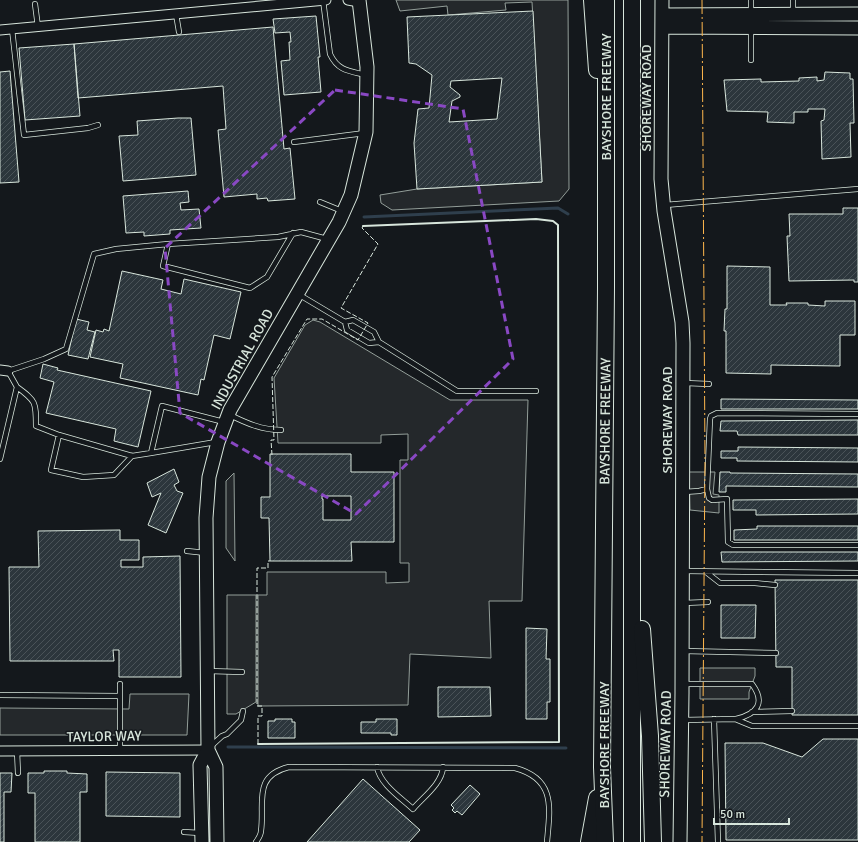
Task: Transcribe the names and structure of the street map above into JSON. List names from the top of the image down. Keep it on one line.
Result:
{"streets":{"highway":["BAYSHORE FREEWAY"],"street":["SHOREWAY ROAD","INDUSTRIAL ROAD","TAYLOR WAY"]},"crossings":[["INDUSTRIAL ROAD","TAYLOR WAY"]],"scale_bar":"50 m"}
